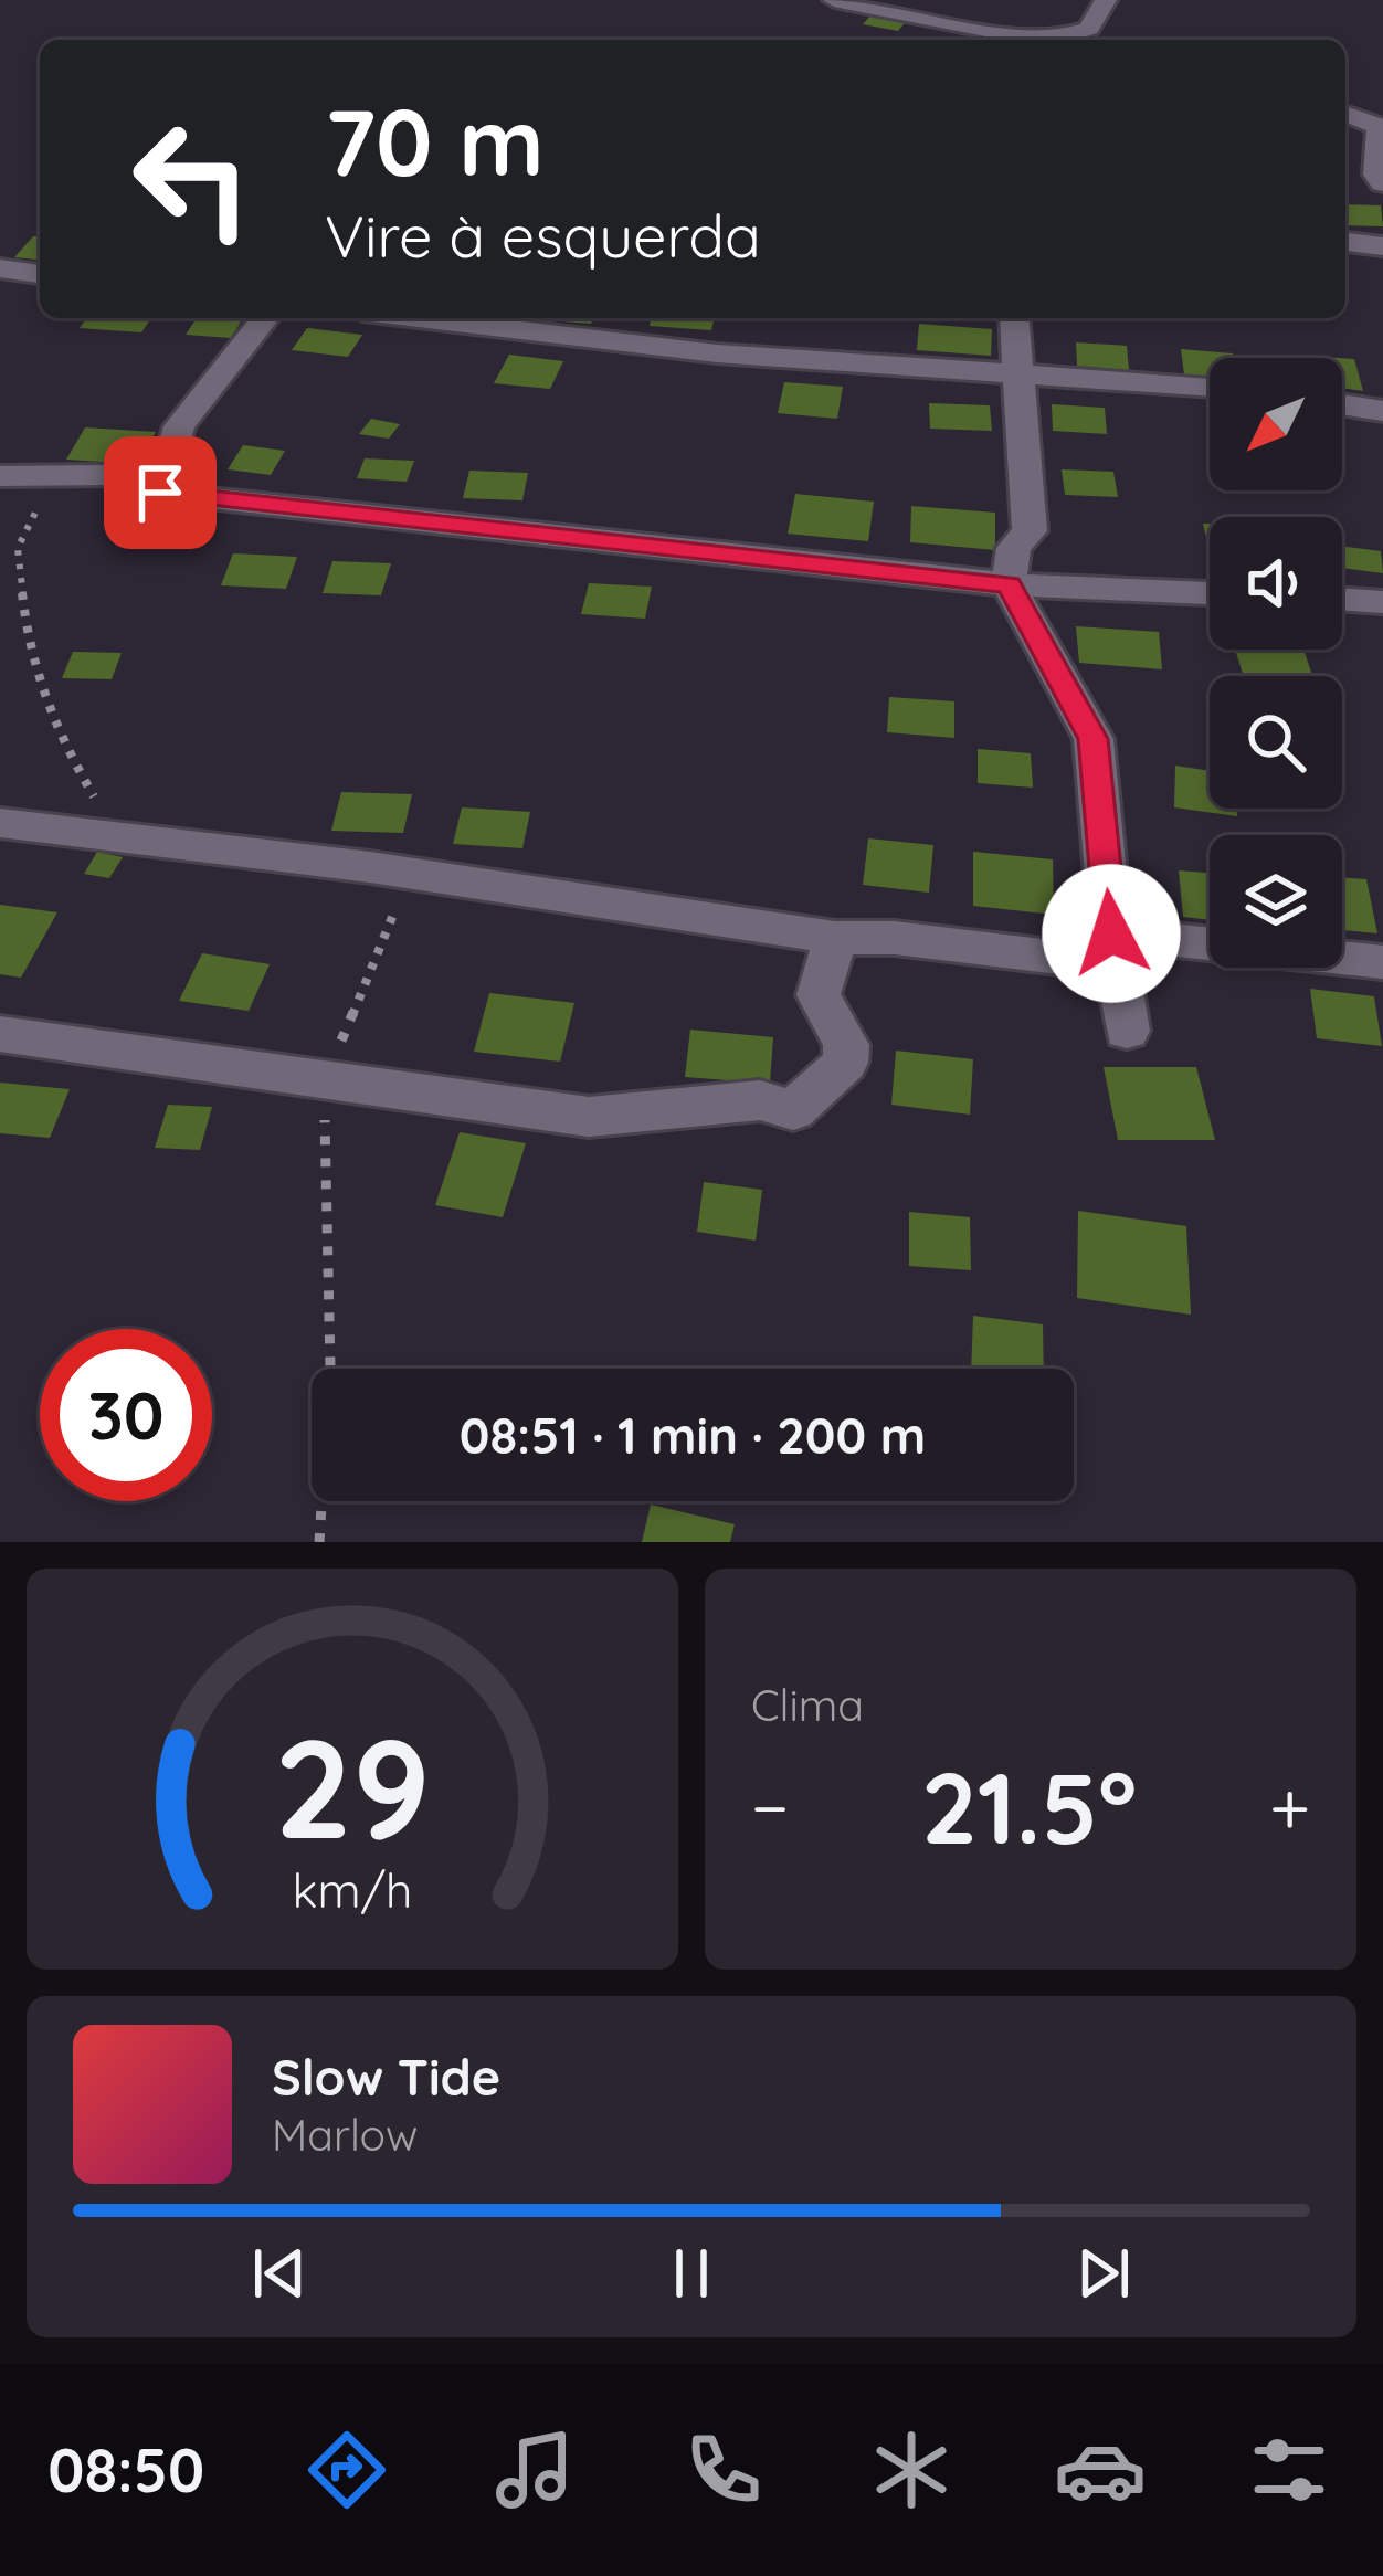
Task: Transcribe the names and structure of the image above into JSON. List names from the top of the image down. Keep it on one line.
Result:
{"north":"bottom left","page":{"turn":["70 m","Vire à esquerda"],"limit":"30","trip":"08:51 · 1 min · 200 m","tile":"Clima","heat":["−","21.5°","+"],"song":["Slow Tide","Marlow"],"tabs":"08:50","gauge":["29","km/h"]}}
